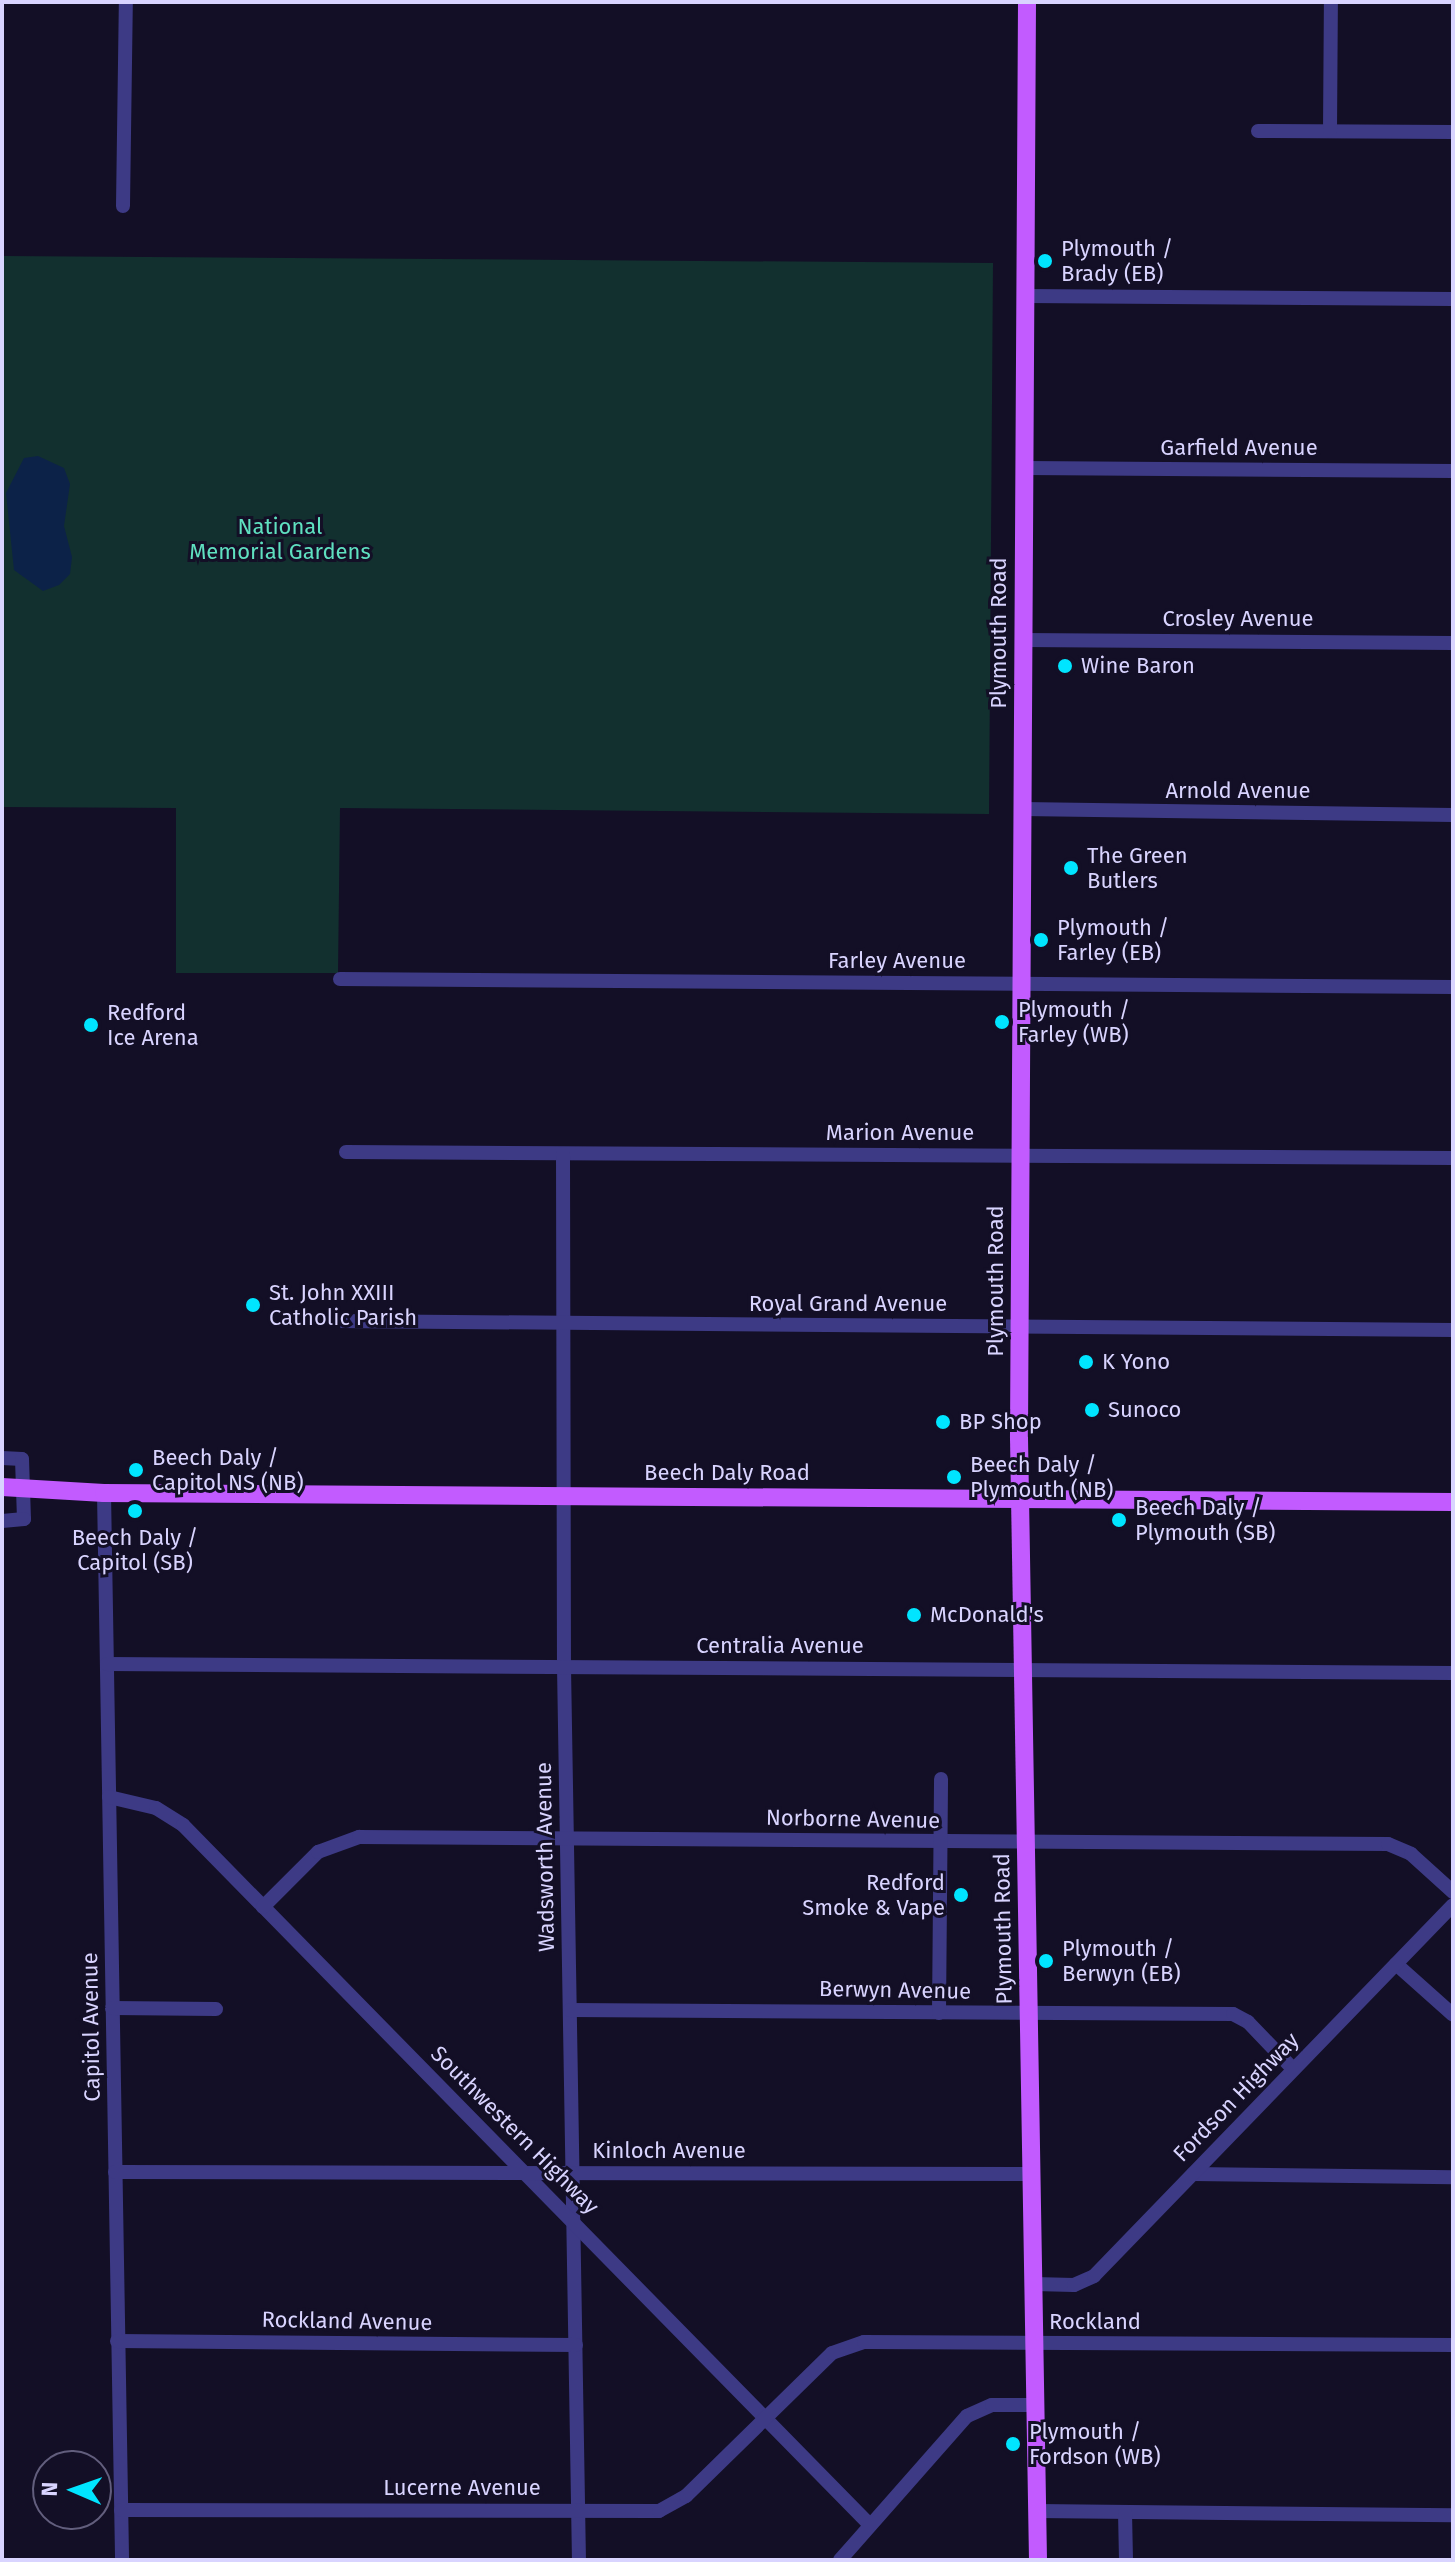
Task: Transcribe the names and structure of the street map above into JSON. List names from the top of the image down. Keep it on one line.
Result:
{"streets":{"main road":["Plymouth Road","Beech Daly Road"],"street":["Garfield Avenue","Crosley Avenue","Arnold Avenue","Farley Avenue","Marion Avenue","Royal Grand Avenue","Centralia Avenue","Norborne Avenue","Wadsworth Avenue","Berwyn Avenue","Capitol Avenue","Fordson Highway","Southwestern Highway","Kinloch Avenue","Rockland Avenue","Rockland","Lucerne Avenue"]},"crossings":[["Garfield Avenue","Plymouth Road"],["Crosley Avenue","Plymouth Road"],["Plymouth Road","Arnold Avenue"],["Plymouth Road","Farley Avenue"],["Plymouth Road","Marion Avenue"],["Plymouth Road","Royal Grand Avenue"],["Plymouth Road","Beech Daly Road"],["Plymouth Road","Centralia Avenue"],["Plymouth Road","Norborne Avenue"],["Plymouth Road","Berwyn Avenue"],["Plymouth Road","Fordson Highway"],["Plymouth Road","Kinloch Avenue"],["Plymouth Road","Rockland"],["Marion Avenue","Wadsworth Avenue"],["Royal Grand Avenue","Wadsworth Avenue"],["Beech Daly Road","Wadsworth Avenue"],["Beech Daly Road","Capitol Avenue"],["Centralia Avenue","Wadsworth Avenue"],["Centralia Avenue","Capitol Avenue"],["Norborne Avenue","Wadsworth Avenue"],["Norborne Avenue","Southwestern Highway"],["Wadsworth Avenue","Berwyn Avenue"],["Wadsworth Avenue","Southwestern Highway"],["Wadsworth Avenue","Kinloch Avenue"],["Wadsworth Avenue","Rockland Avenue"],["Wadsworth Avenue","Lucerne Avenue"],["Berwyn Avenue","Fordson Highway"],["Capitol Avenue","Southwestern Highway"],["Capitol Avenue","Kinloch Avenue"],["Capitol Avenue","Rockland Avenue"],["Capitol Avenue","Lucerne Avenue"],["Southwestern Highway","Kinloch Avenue"],["Southwestern Highway","Rockland"],["Southwestern Highway","Lucerne Avenue"],["Rockland","Lucerne Avenue"]],"parks":["National Memorial Gardens"],"places":["Plymouth / Brady (EB)","Wine Baron","The Green Butlers","Plymouth / Farley (EB)","Plymouth / Farley (WB)","Redford Ice Arena","St. John XXIII Catholic Parish","K Yono","Sunoco","BP Shop","Beech Daly / Capitol NS (NB)","Beech Daly / Plymouth (NB)","Beech Daly / Capitol (SB)","Beech Daly / Plymouth (SB)","McDonald's","Redford Smoke & Vape","Plymouth / Berwyn (EB)","Plymouth / Fordson (WB)"],"north":"left"}
